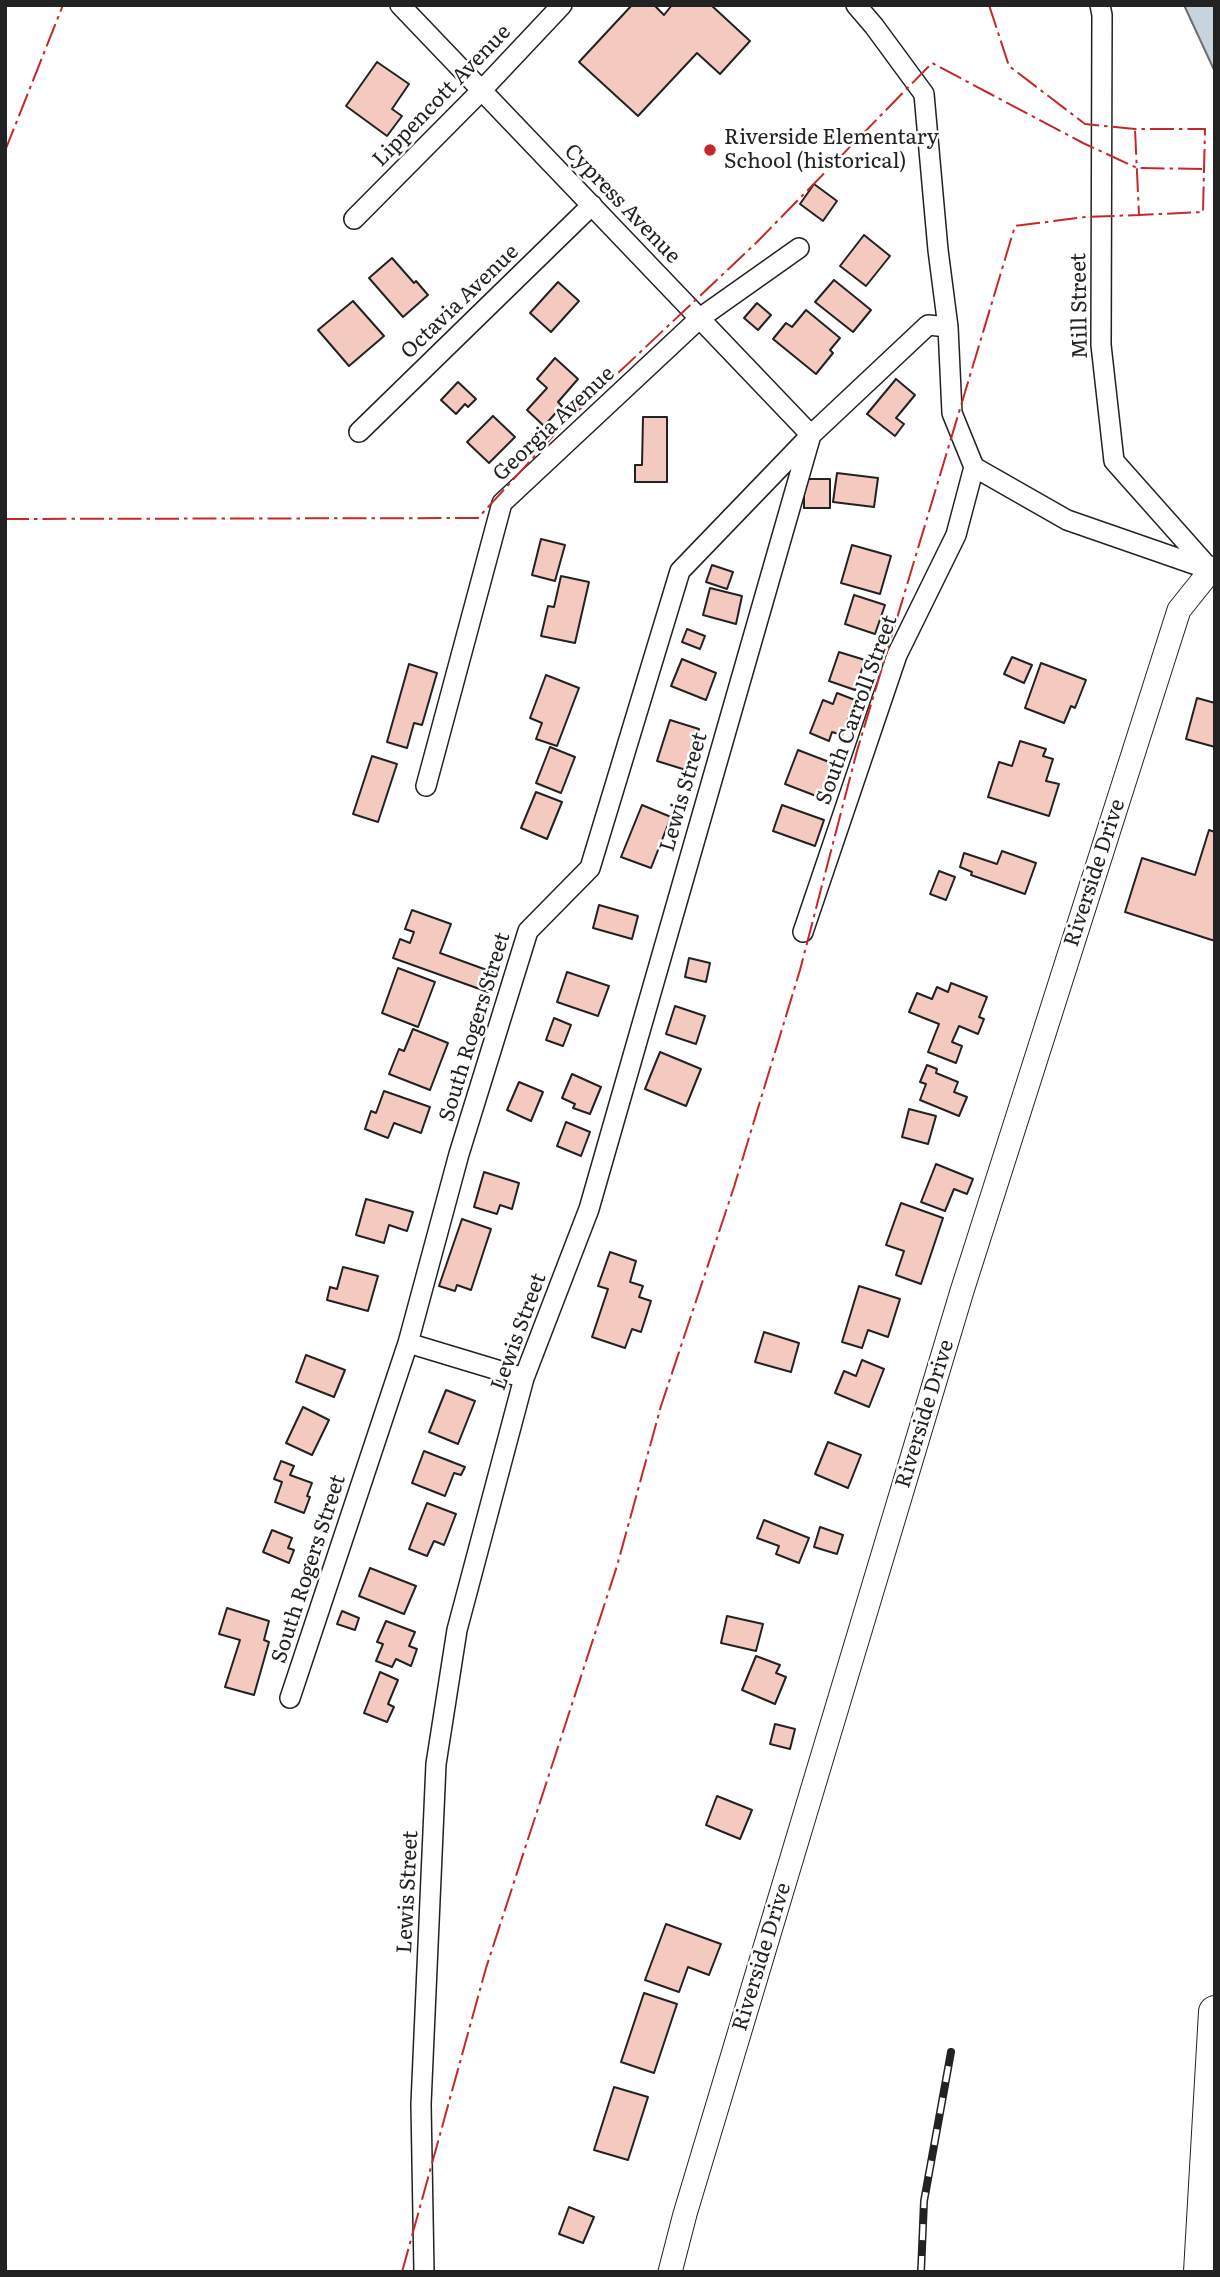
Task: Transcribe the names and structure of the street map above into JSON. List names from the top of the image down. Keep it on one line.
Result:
{"streets":{"street":["Lippencott Avenue","Cypress Avenue","Octavia Avenue","Mill Street","Georgia Avenue","South Carroll Street","Lewis Street","Riverside Drive","South Rogers Street"]},"crossings":[["Lippencott Avenue","Cypress Avenue"],["Cypress Avenue","Octavia Avenue"],["Cypress Avenue","Georgia Avenue"],["Cypress Avenue","Lewis Street"],["Cypress Avenue","South Rogers Street"],["Mill Street","Riverside Drive"],["Lewis Street","South Rogers Street"]],"places":["Riverside Elementary School (historical)"]}
